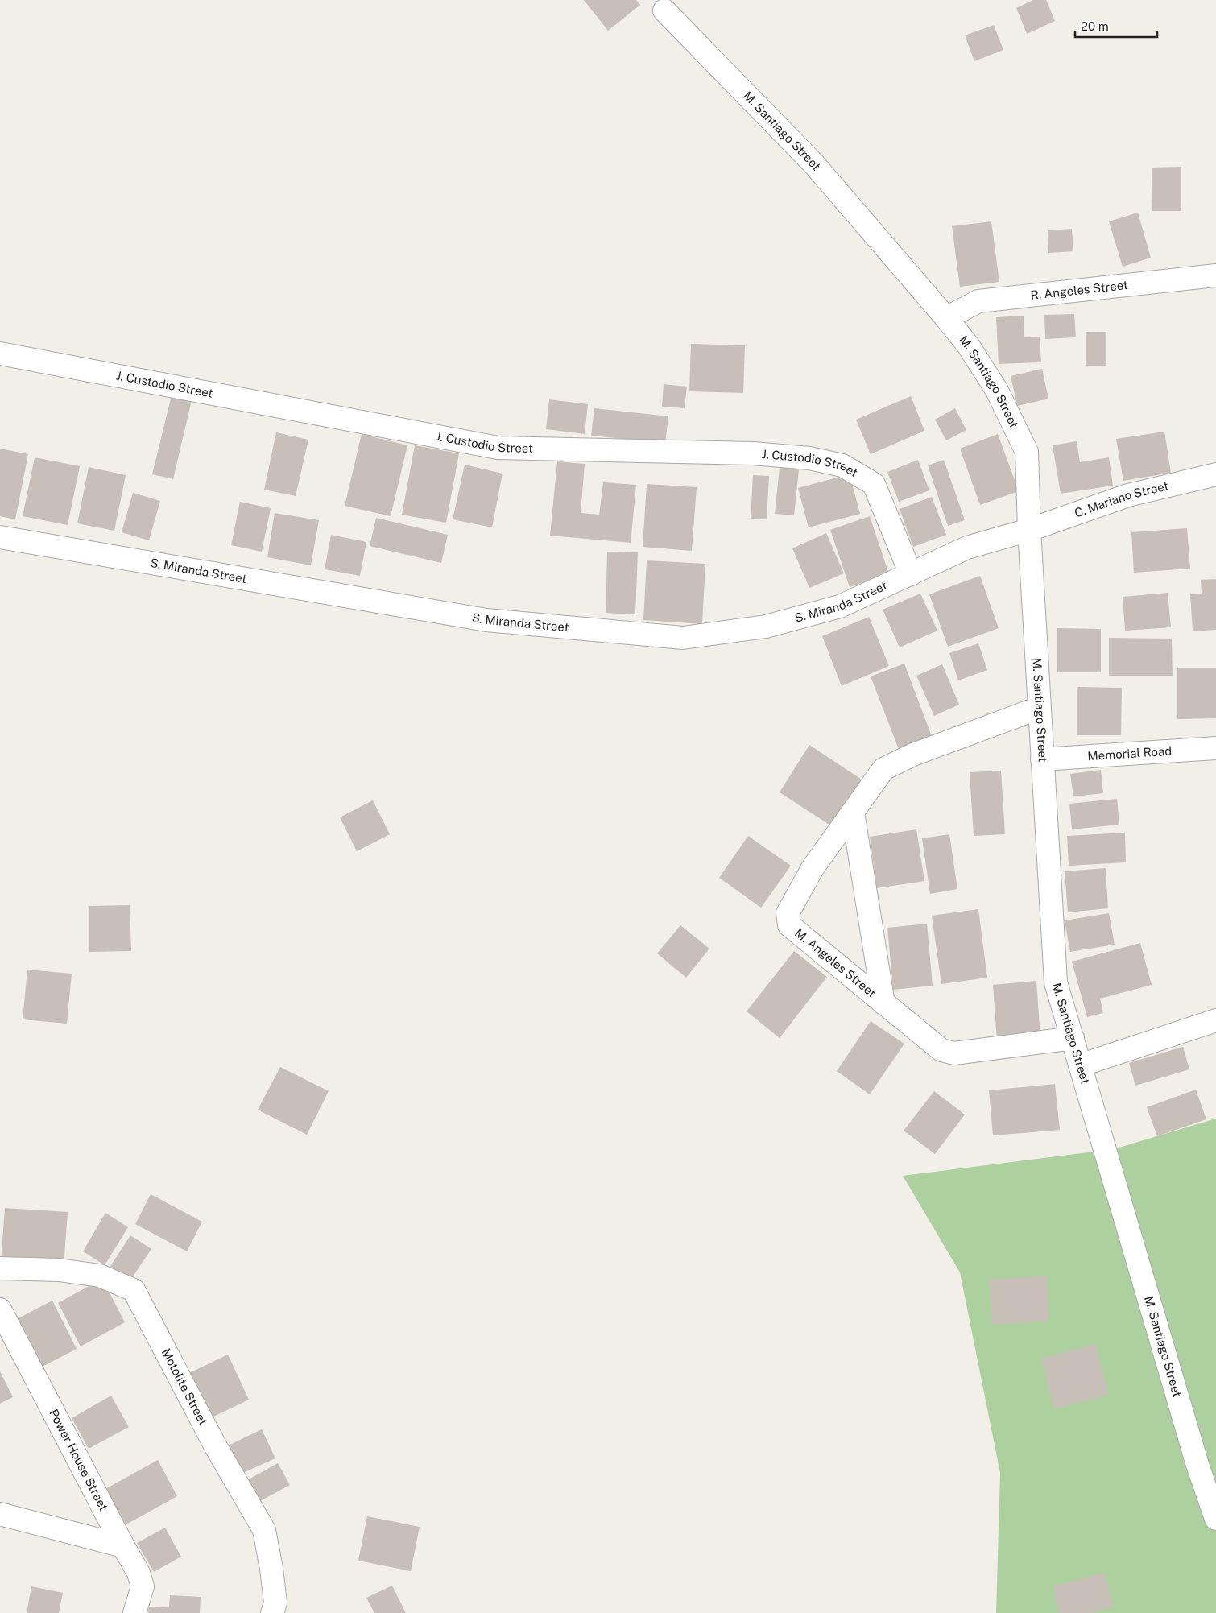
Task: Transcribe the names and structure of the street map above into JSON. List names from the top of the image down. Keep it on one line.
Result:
{"streets":{"street":["M. Santiago Street","R. Angeles Street","J. Custodio Street","C. Mariano Street","S. Miranda Street","Memorial Road","M. Angeles Street","Motolite Street","Power House Street"]},"crossings":[["M. Santiago Street","R. Angeles Street"],["M. Santiago Street","C. Mariano Street"],["M. Santiago Street","S. Miranda Street"],["M. Santiago Street","Memorial Road"],["M. Santiago Street","M. Angeles Street"],["J. Custodio Street","S. Miranda Street"],["C. Mariano Street","S. Miranda Street"]],"scale_bar":"20 m"}
